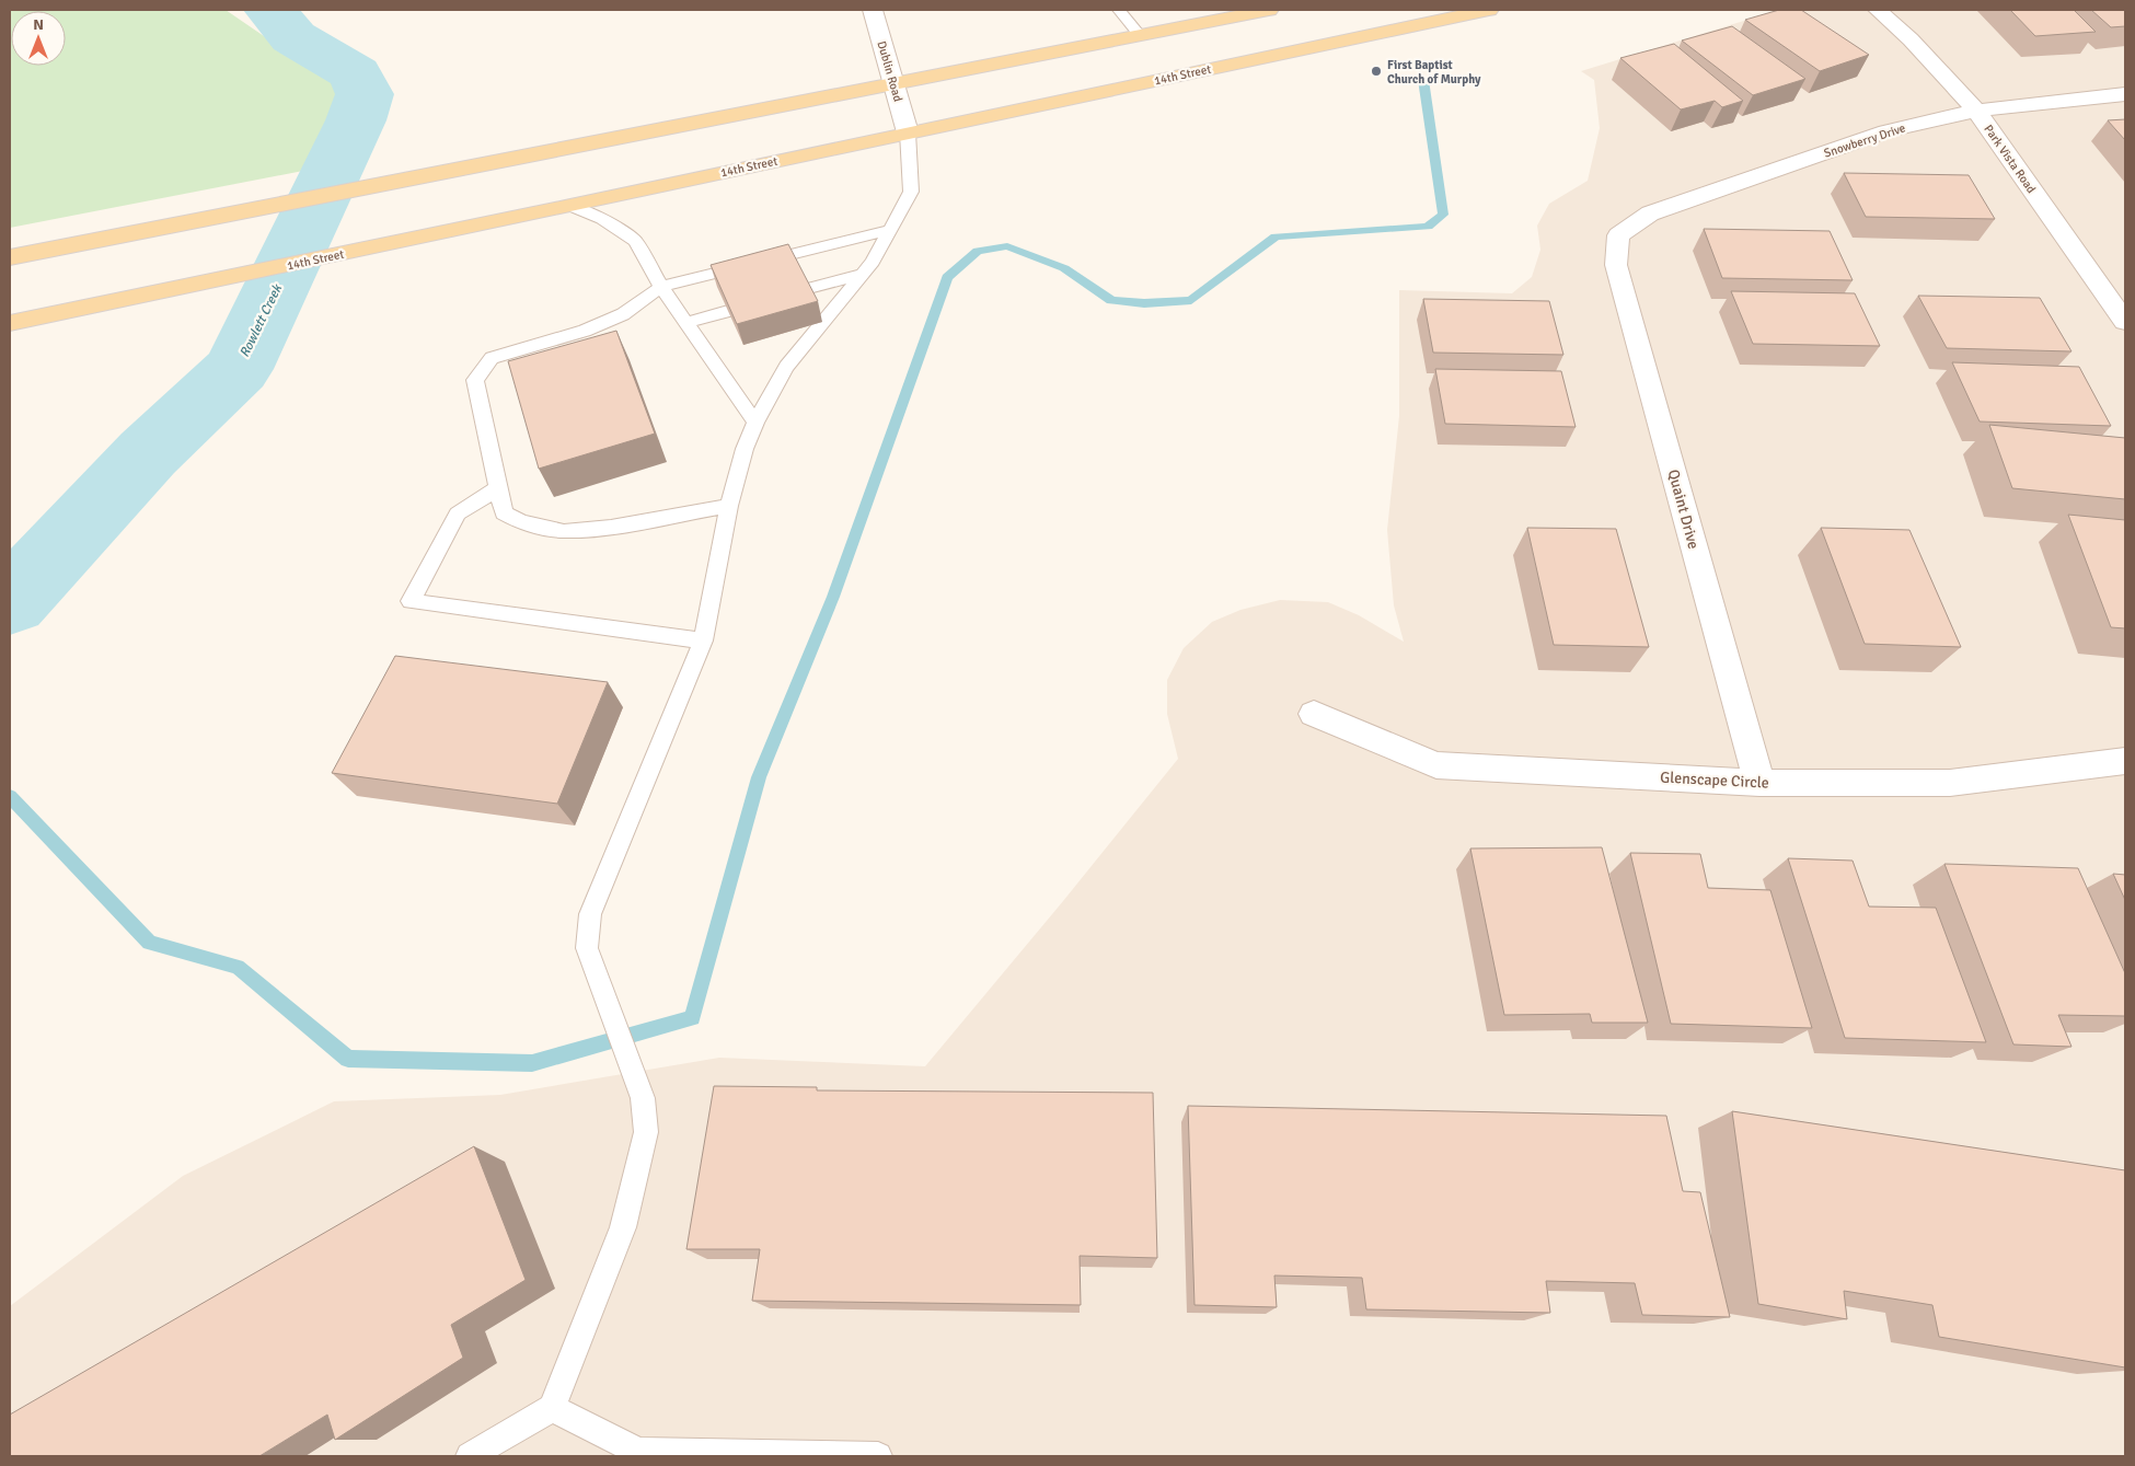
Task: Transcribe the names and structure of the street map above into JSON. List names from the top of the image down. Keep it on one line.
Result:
{"streets":{"main road":["14th Street"],"street":["Dublin Road","Snowberry Drive","Park Vista Road","Quaint Drive","Glenscape Circle"]},"crossings":[["Dublin Road","14th Street"],["Snowberry Drive","Park Vista Road"],["Snowberry Drive","Quaint Drive"],["Quaint Drive","Glenscape Circle"]],"water":["Rowlett Creek"],"places":["First Baptist Church of Murphy"],"north":"top"}
